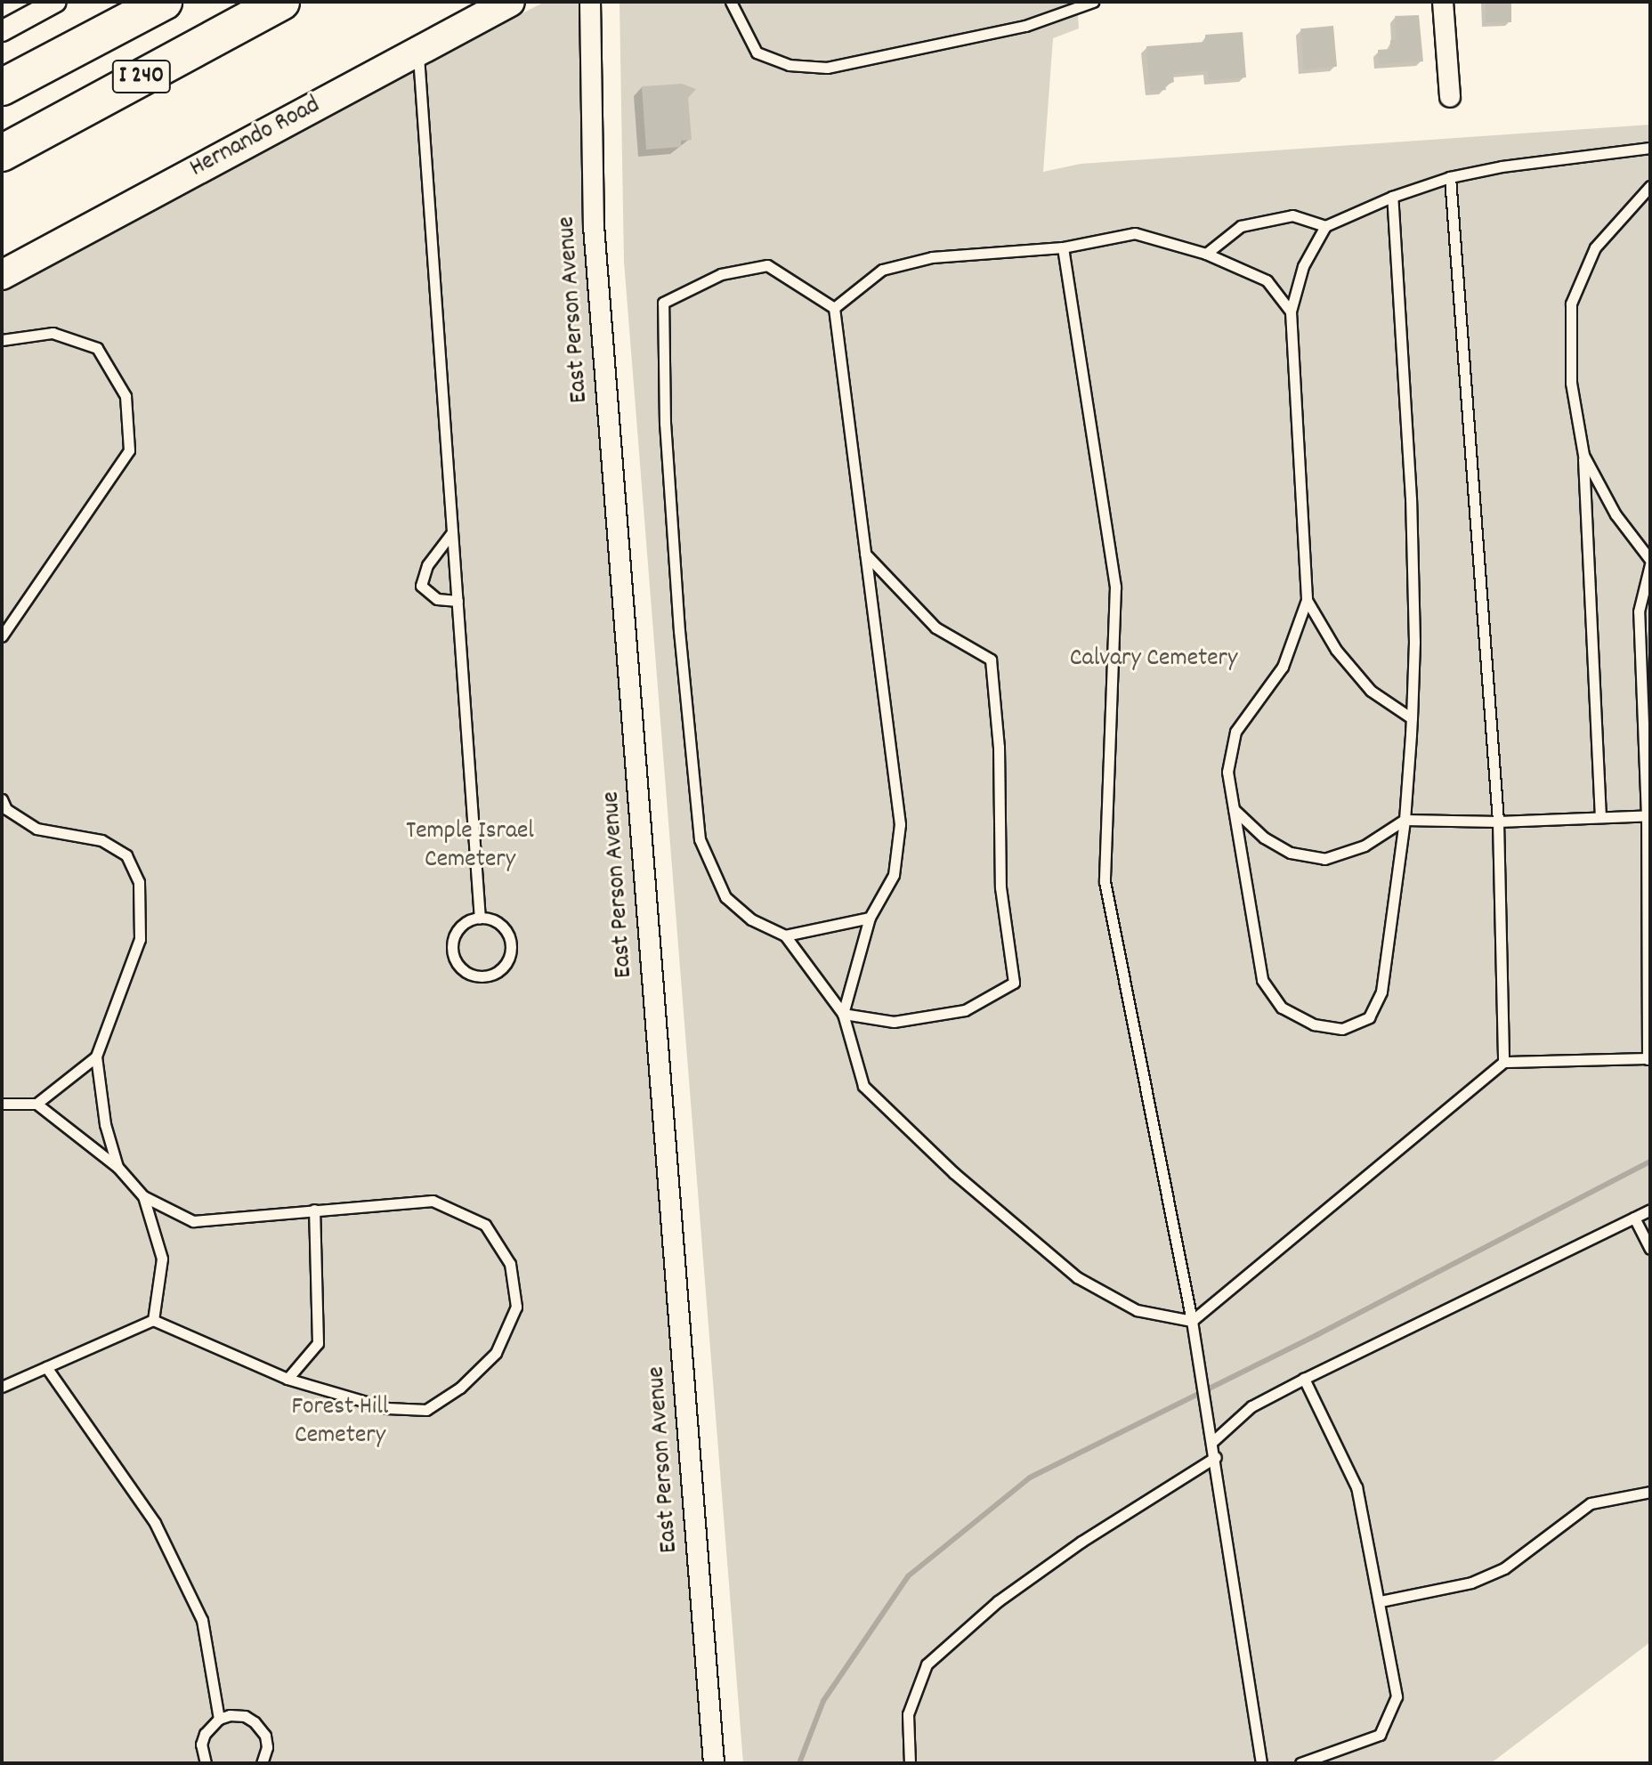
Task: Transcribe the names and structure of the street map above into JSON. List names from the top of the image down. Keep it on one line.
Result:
{"streets":{"highway":["I 240"],"street":["Hernando Road","East Person Avenue"]},"parks":["Calvary Cemetery","Temple Israel Cemetery","Forest Hill Cemetery"]}
